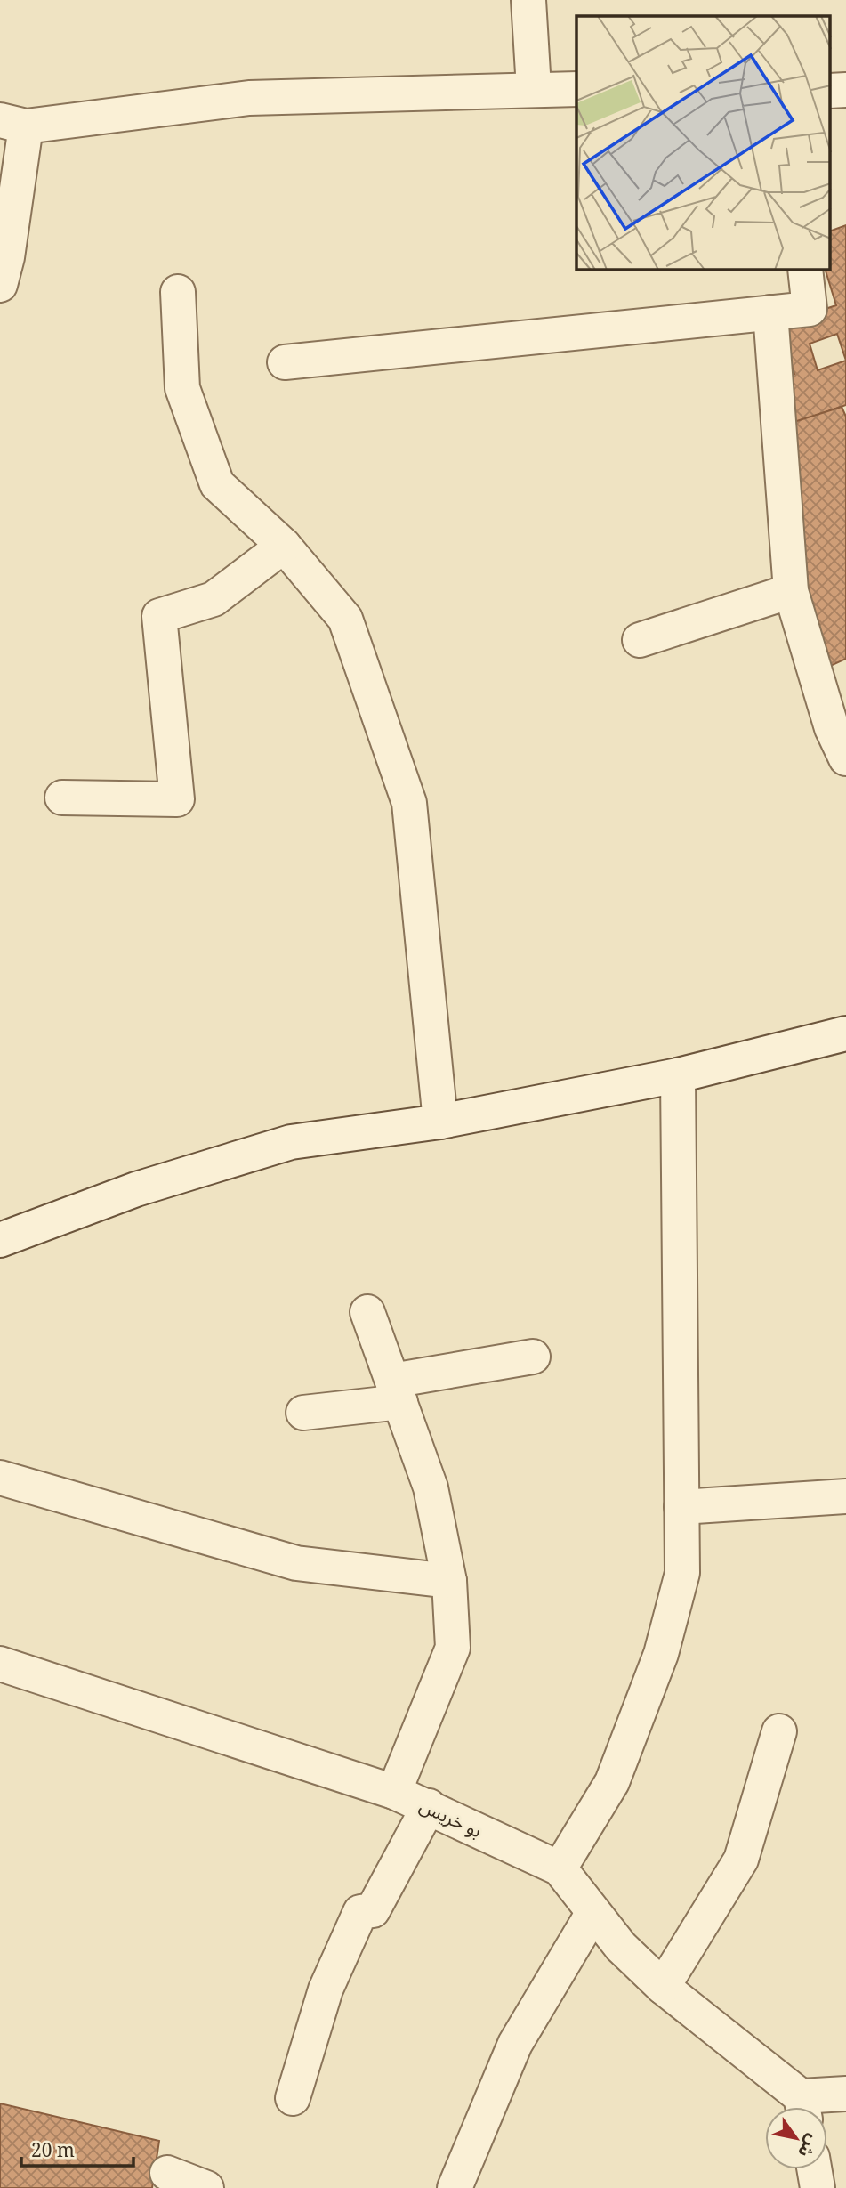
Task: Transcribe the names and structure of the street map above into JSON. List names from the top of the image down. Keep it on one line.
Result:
{"streets":{"street":["بو خريس"]},"scale_bar":"20 m","north":"bottom right"}
